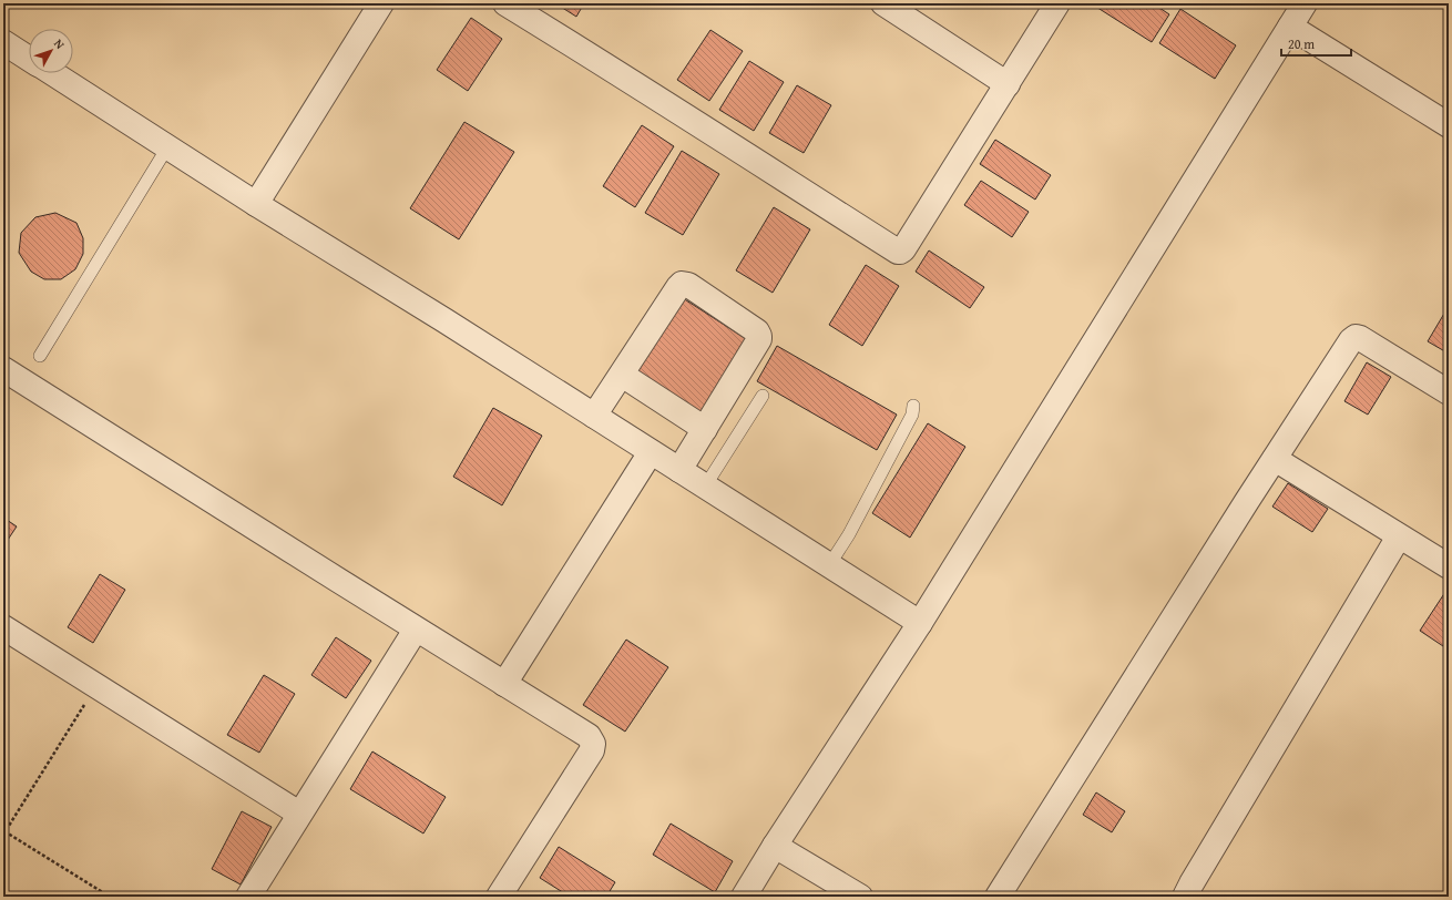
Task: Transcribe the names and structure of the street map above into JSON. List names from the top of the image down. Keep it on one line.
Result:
{"scale_bar":"20 m","north":"top right"}
